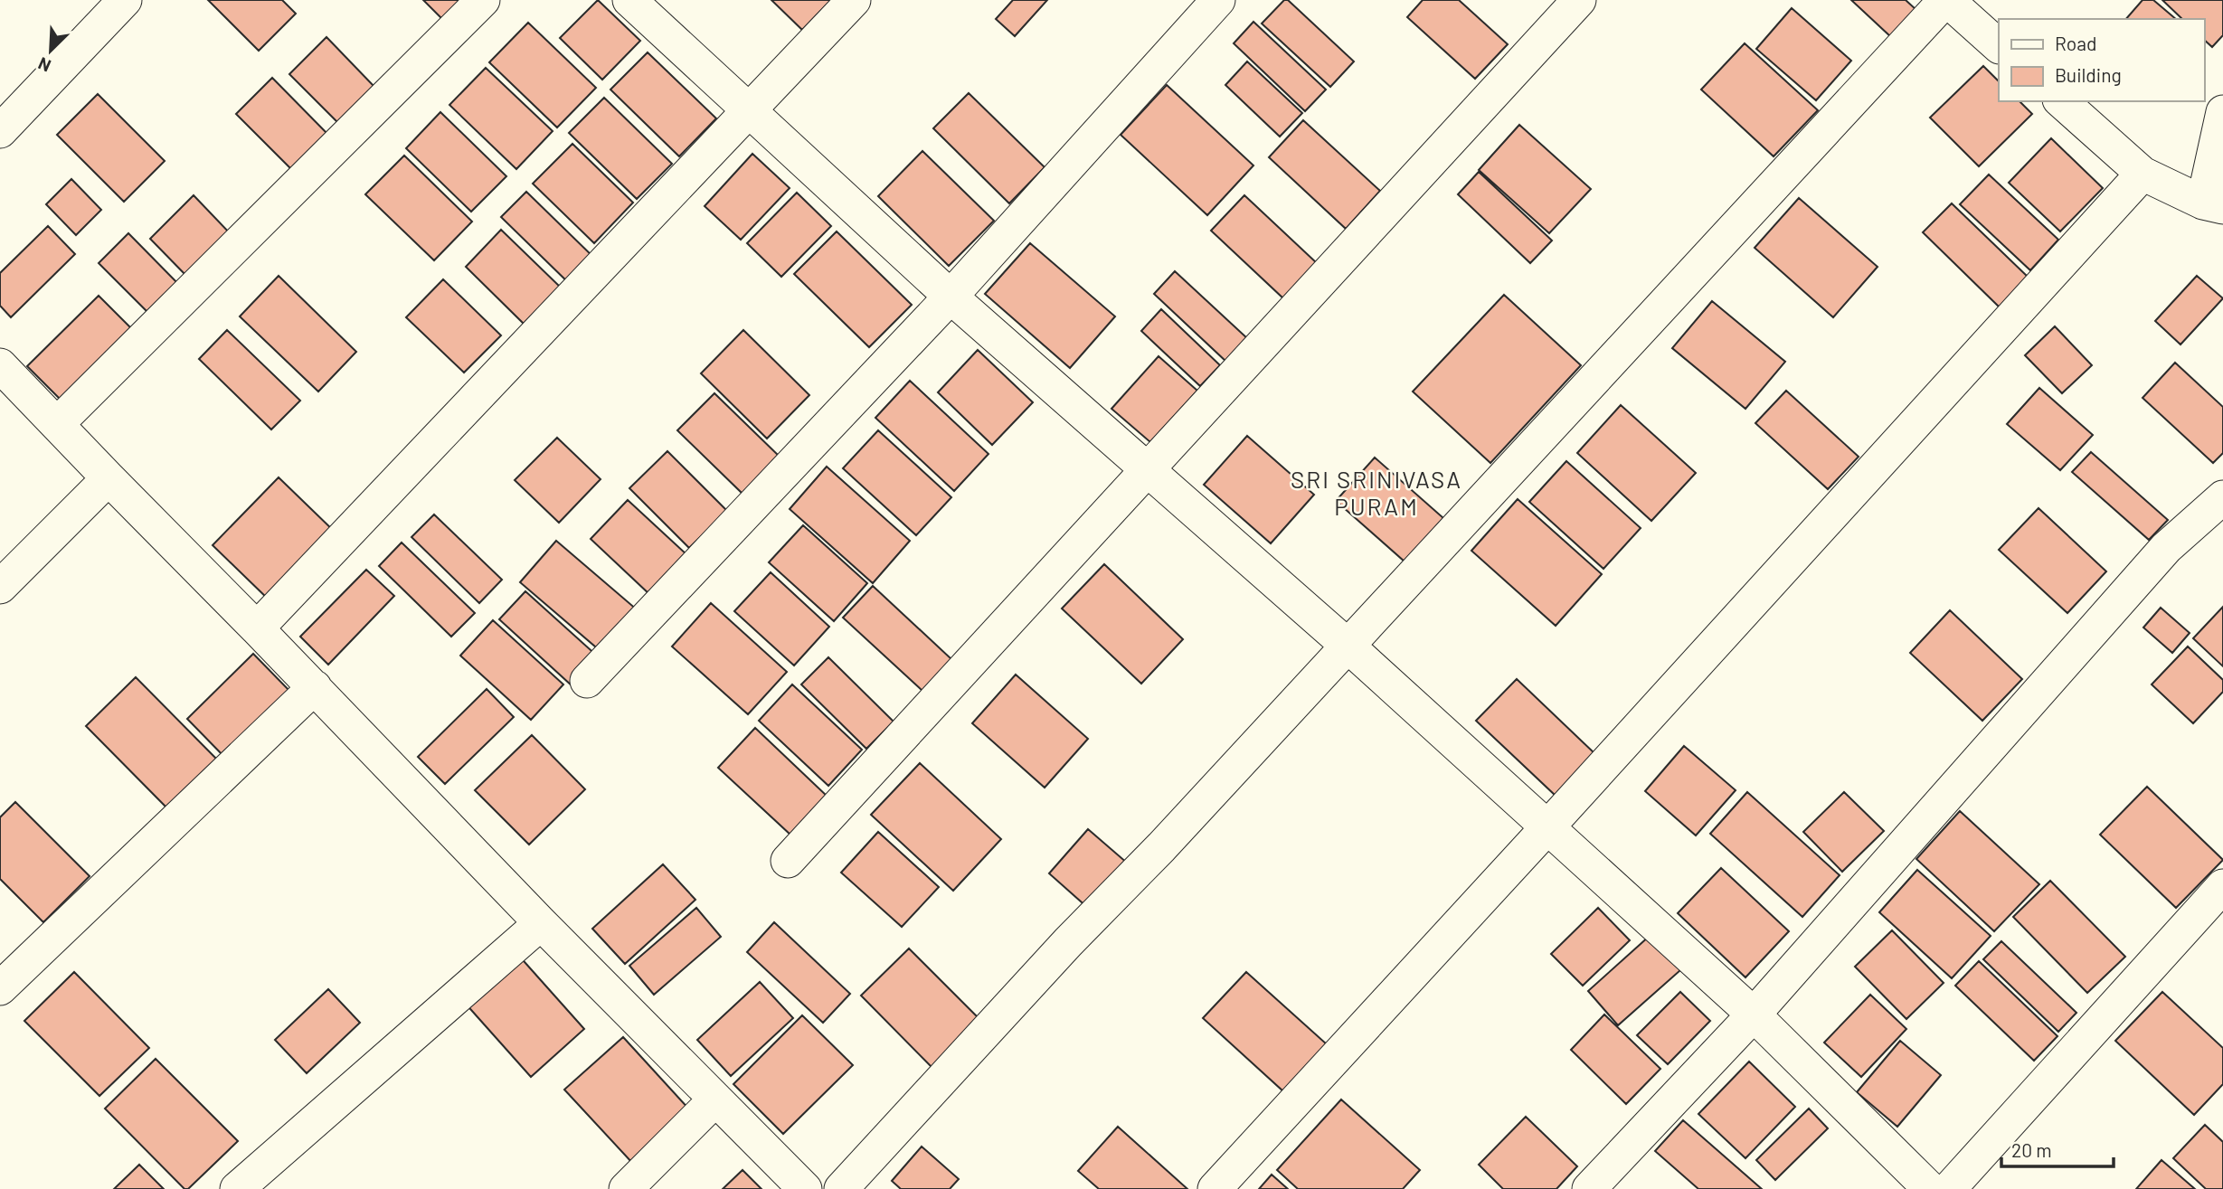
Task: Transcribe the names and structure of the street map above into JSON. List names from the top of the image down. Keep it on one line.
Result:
{"districts":["SRI SRINIVASA PURAM"],"legend":["Road","Building"],"scale_bar":"20 m","north":"bottom left"}
